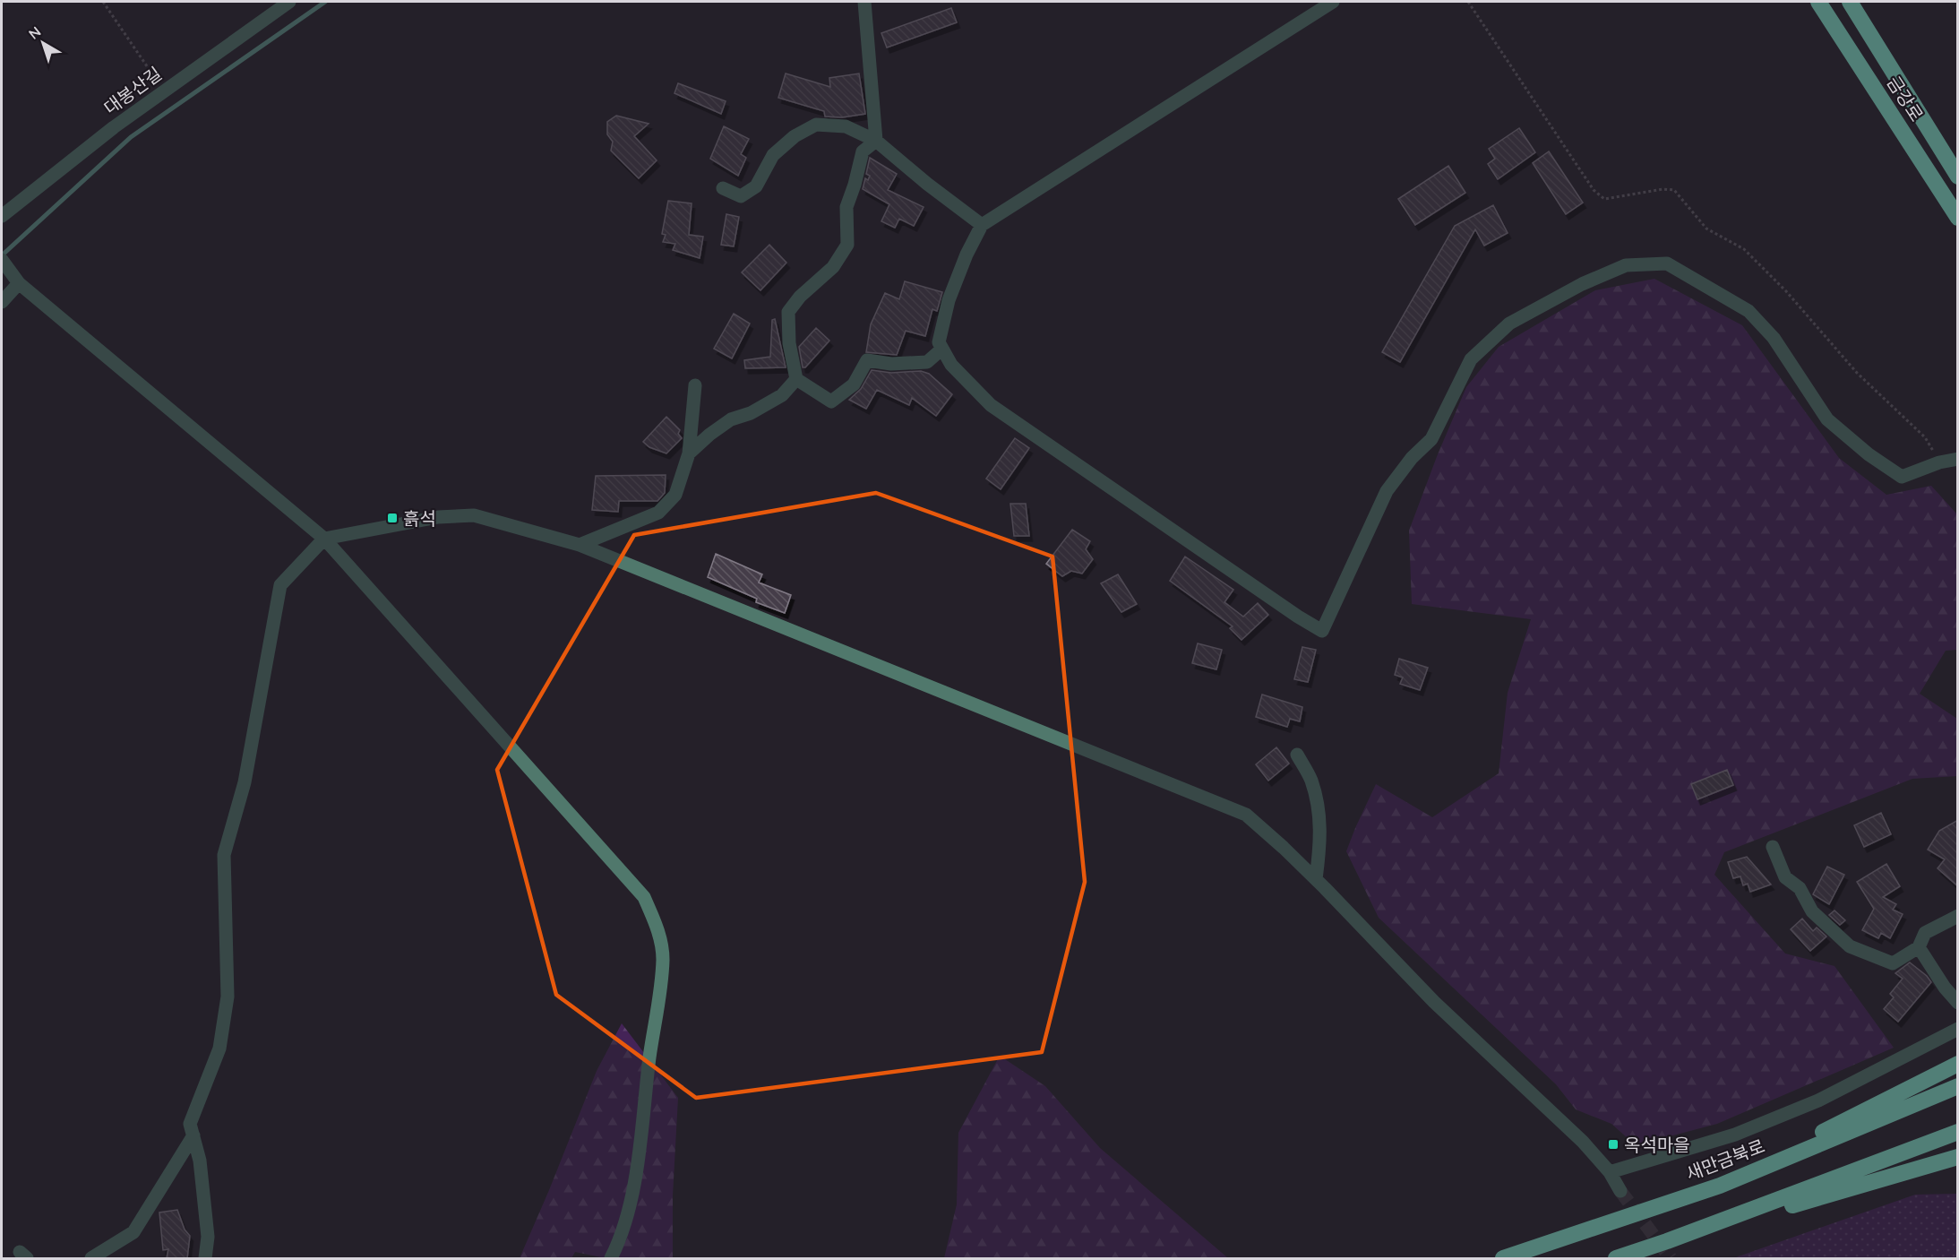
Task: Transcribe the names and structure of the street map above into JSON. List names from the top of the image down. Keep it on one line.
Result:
{"streets":{"highway":["금강로","새만금북로"],"street":["대봉산길"]},"places":{"transit":["흙석","옥석마을"]},"north":"top left"}
